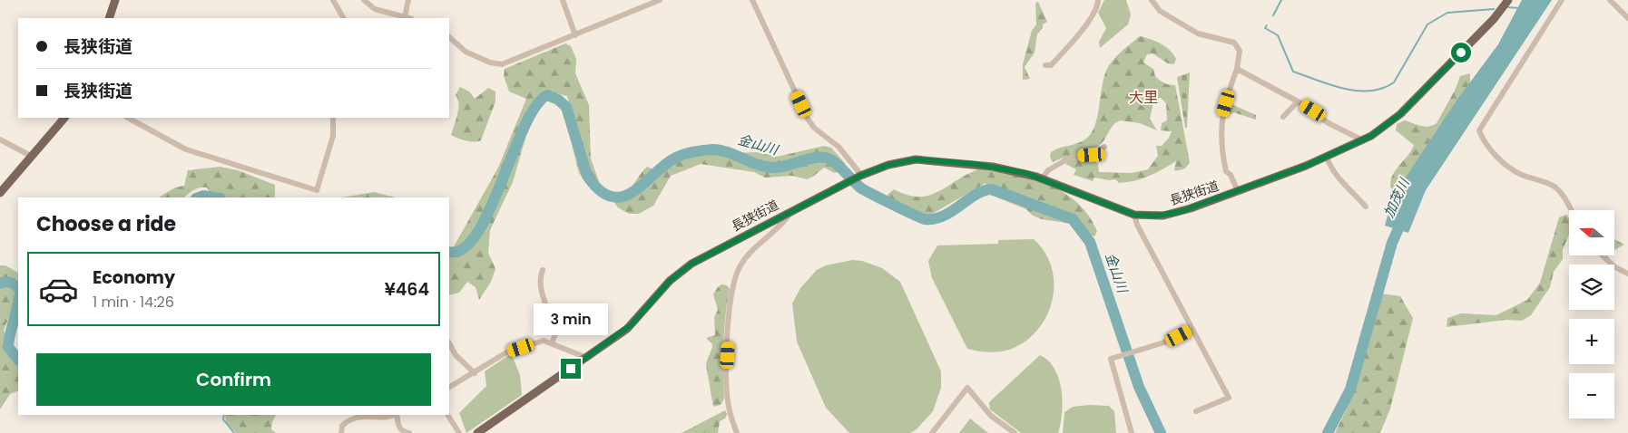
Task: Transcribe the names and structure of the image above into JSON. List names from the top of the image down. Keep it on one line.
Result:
{"streets":{"main road":["長狭街道"]},"districts":["大里"],"water":["金山川","加茂川"],"north":"left","page":{"banner":["長狭街道","長狭街道"],"heading":"Choose a ride","map_buttons":["+","−"],"list":[{"name":"Economy","note":"1 min · 14:26","value":"¥464"}],"bubble":"3 min","buttons":"Confirm"}}
